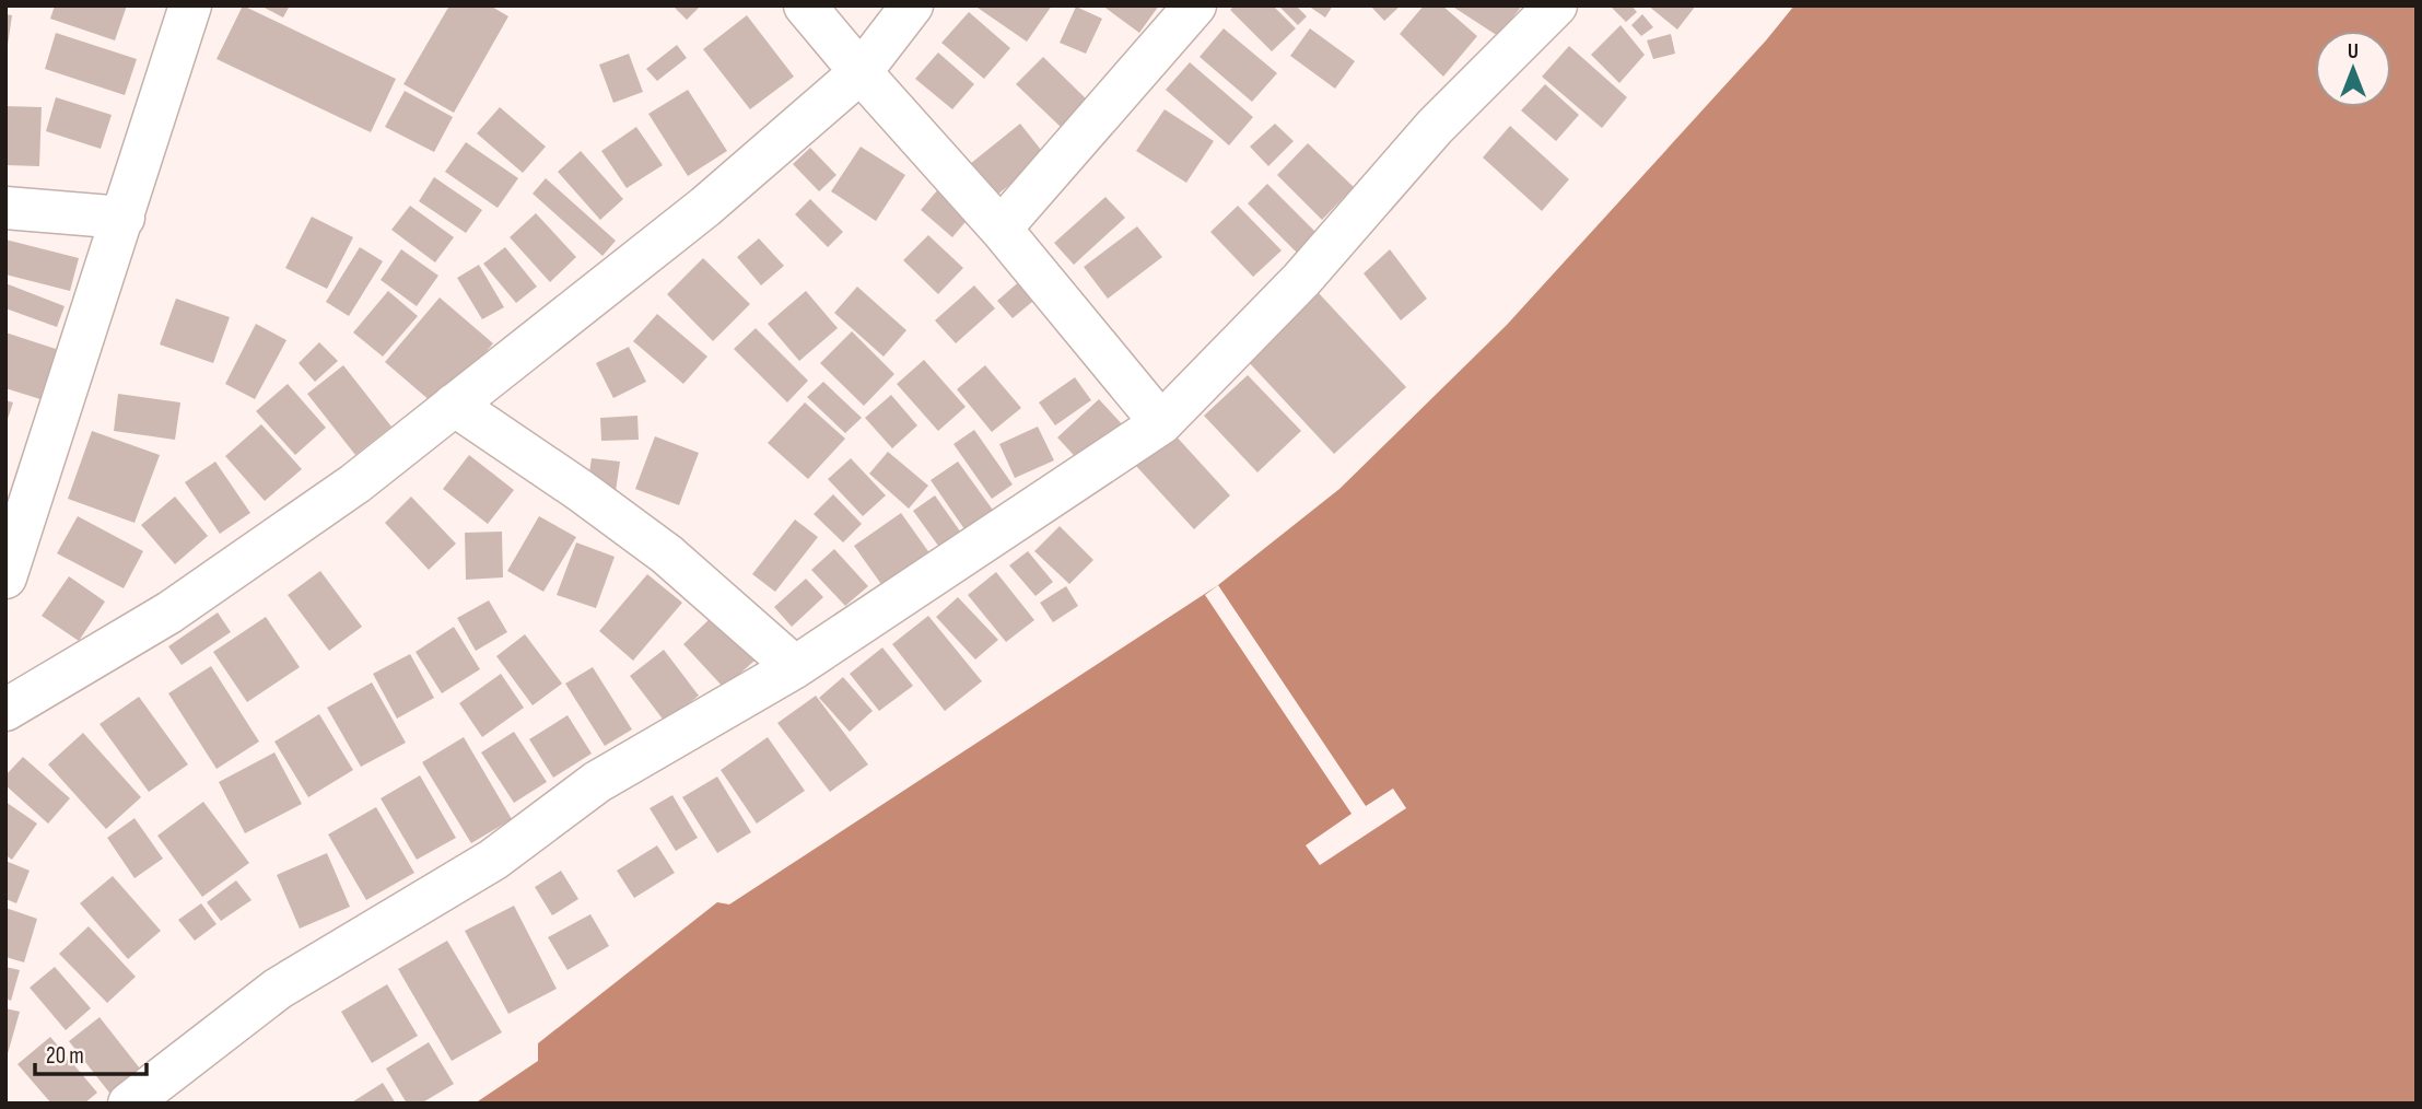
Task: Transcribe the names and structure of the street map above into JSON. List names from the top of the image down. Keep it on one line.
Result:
{"scale_bar":"20 m","north":"top"}
